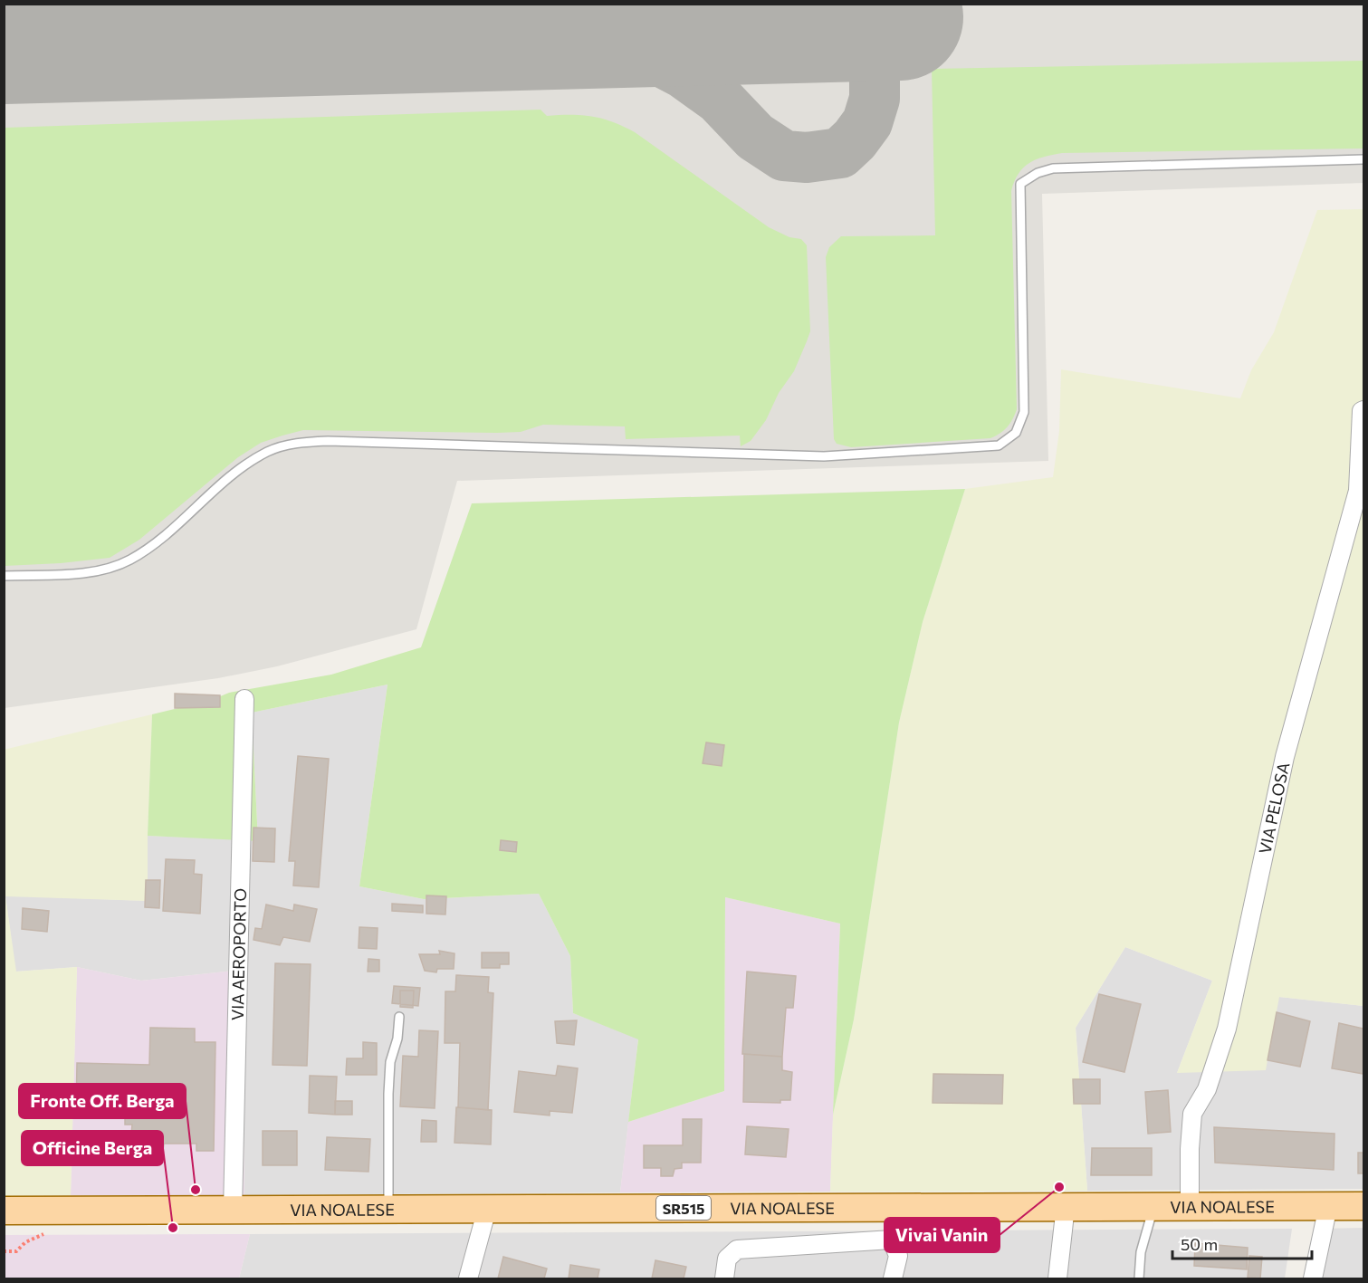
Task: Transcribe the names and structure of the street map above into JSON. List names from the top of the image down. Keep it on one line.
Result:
{"streets":{"main road":["VIA NOALESE","SR515"],"street":["VIA PELOSA","VIA AEROPORTO"]},"crossings":[["VIA PELOSA","VIA NOALESE"],["VIA AEROPORTO","VIA NOALESE"]],"places":["Vivai Vanin","Fronte Off. Berga","Officine Berga"],"scale_bar":"50 m"}
